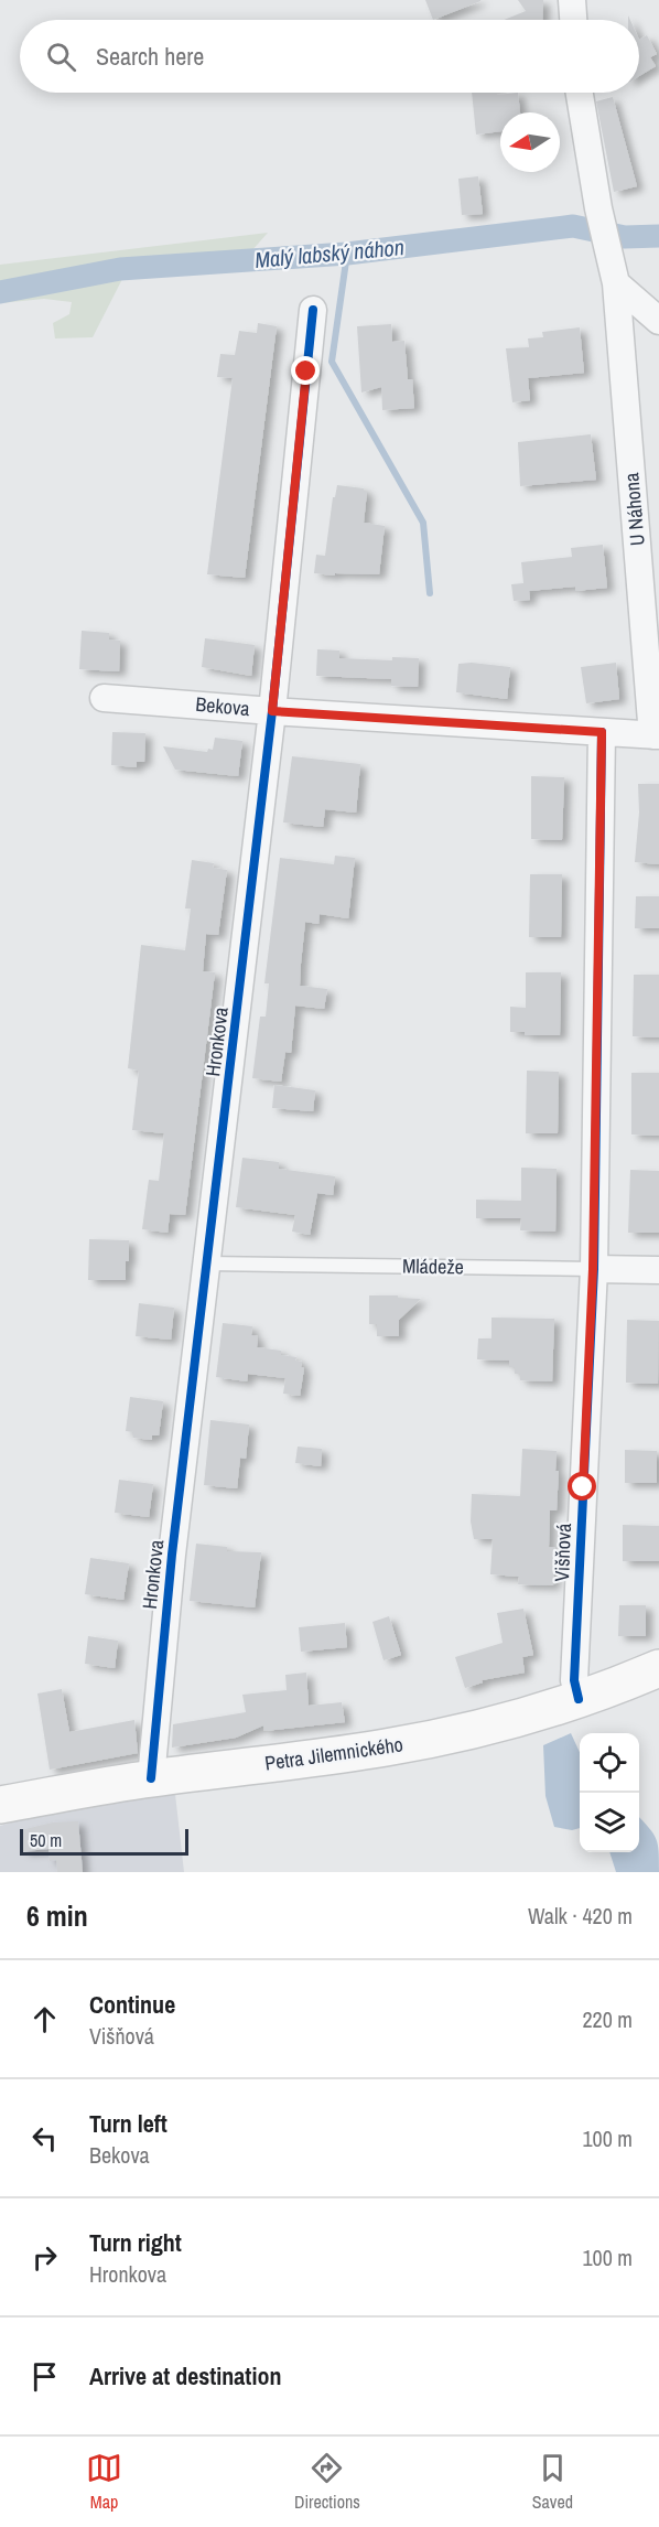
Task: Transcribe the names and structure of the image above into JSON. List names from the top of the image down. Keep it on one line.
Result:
{"streets":{"street":["U Náhona","Bekova","Hronkova","Mládeže","Višňová","Petra Jilemnického"]},"crossings":[["U Náhona","Bekova"],["Bekova","Hronkova"],["Bekova","Višňová"],["Hronkova","Mládeže"],["Hronkova","Petra Jilemnického"],["Mládeže","Višňová"],["Višňová","Petra Jilemnického"]],"water":["Malý labský náhon"],"scale_bar":"50 m","north":"left","page":{"search":"Search here","scale":"50 m","heading":["6 min","Walk · 420 m"],"list":[["Continue","Višňová","220 m"],["Turn left","Bekova","100 m"],["Turn right","Hronkova","100 m"],"Arrive at destination"],"nav":["Map","Directions","Saved"]}}
